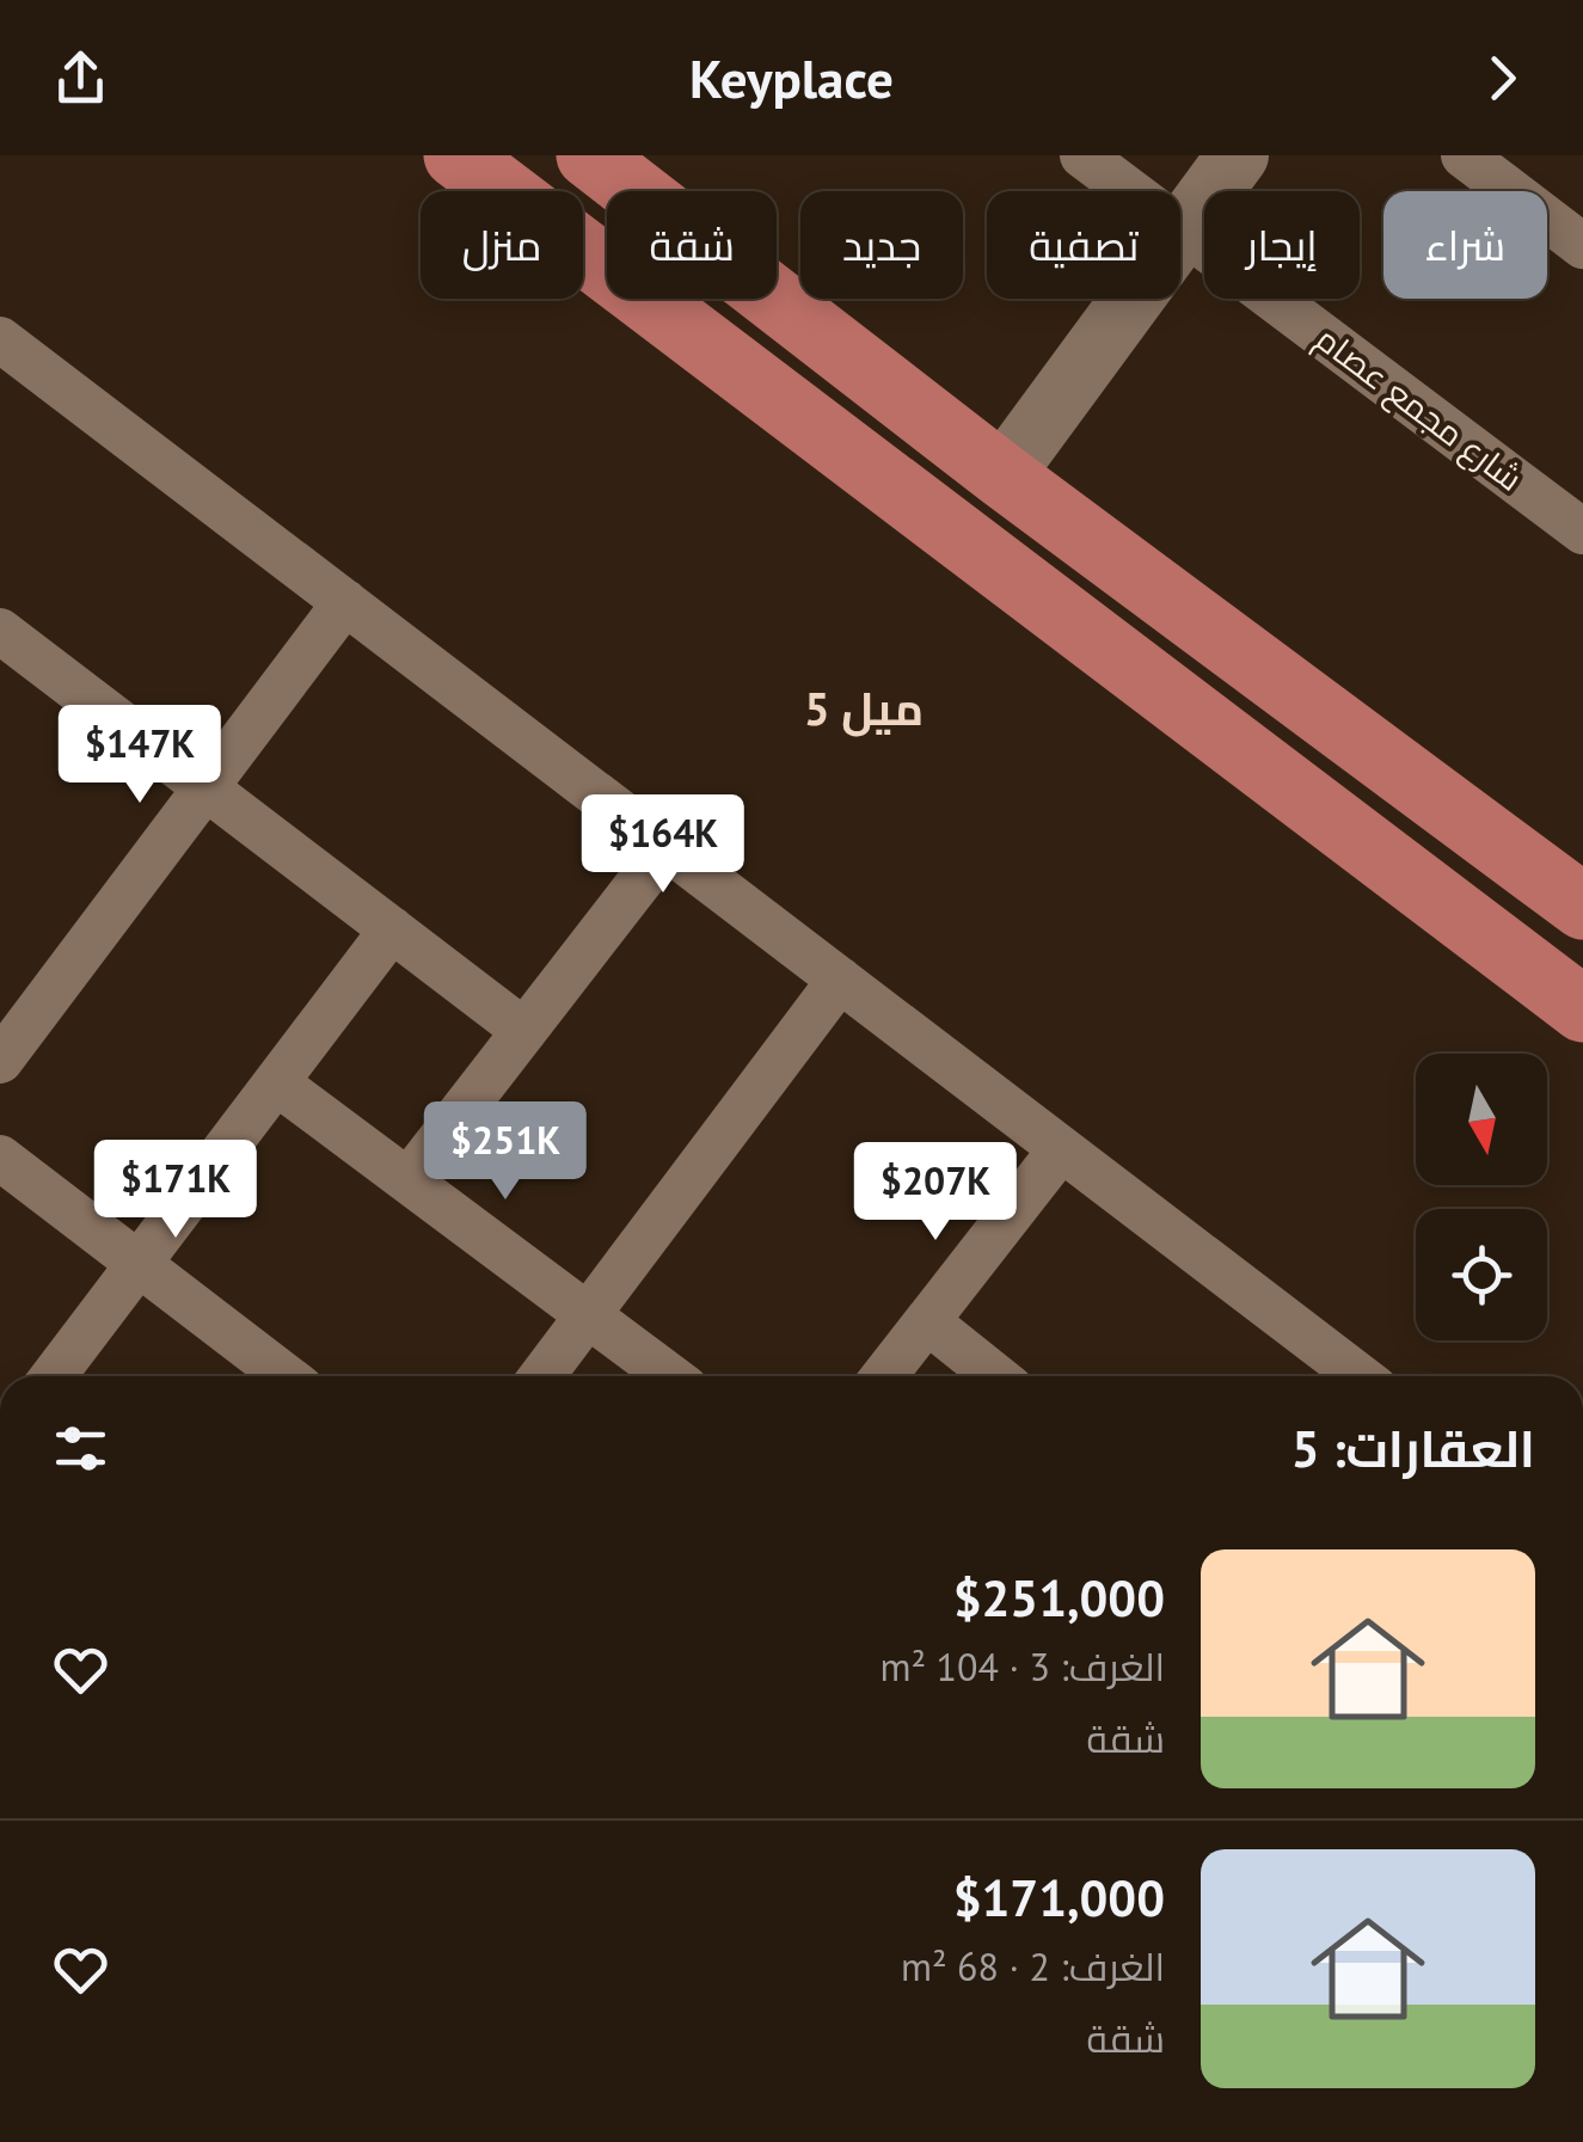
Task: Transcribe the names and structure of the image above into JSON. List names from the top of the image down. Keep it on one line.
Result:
{"streets":{"street":["شارع مجمع عصام"]},"districts":["5 ميل"],"north":"bottom","page":{"header":"Keyplace","chip":["شراء","إيجار","تصفية","جديد","شقة","منزل"],"price":["$147K","$164K","$251K","$171K","$207K"],"heading":"العقارات: 5","list":[{"name":"$251,000","note":"الغرف: 3 · 104 m² · شقة"},{"name":"$171,000","note":"الغرف: 2 · 68 m² · شقة"}]}}
